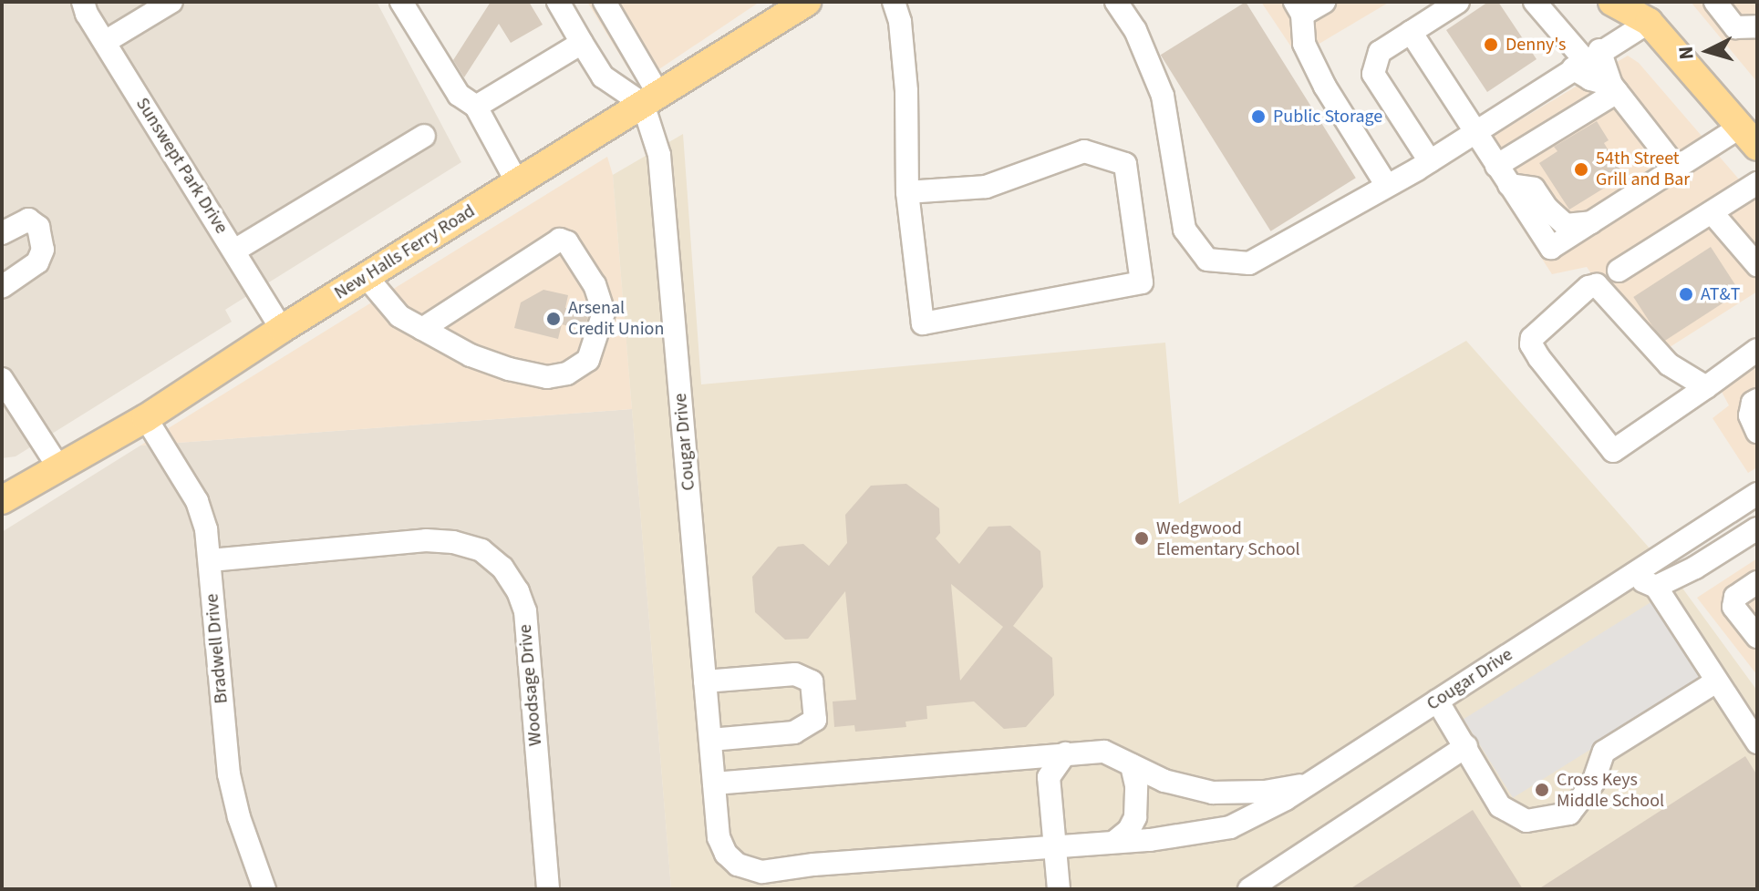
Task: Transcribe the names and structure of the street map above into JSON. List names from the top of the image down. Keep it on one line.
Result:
{"streets":{"main road":["New Halls Ferry Road"],"street":["Sunswept Park Drive","Cougar Drive","Bradwell Drive","Woodsage Drive"]},"crossings":[["Sunswept Park Drive","New Halls Ferry Road"],["New Halls Ferry Road","Cougar Drive"],["New Halls Ferry Road","Bradwell Drive"],["Bradwell Drive","Woodsage Drive"]],"places":["Denny's","Public Storage","54th Street Grill and Bar","AT&T","Arsenal Credit Union","Wedgwood Elementary School","Cross Keys Middle School"],"north":"left"}
